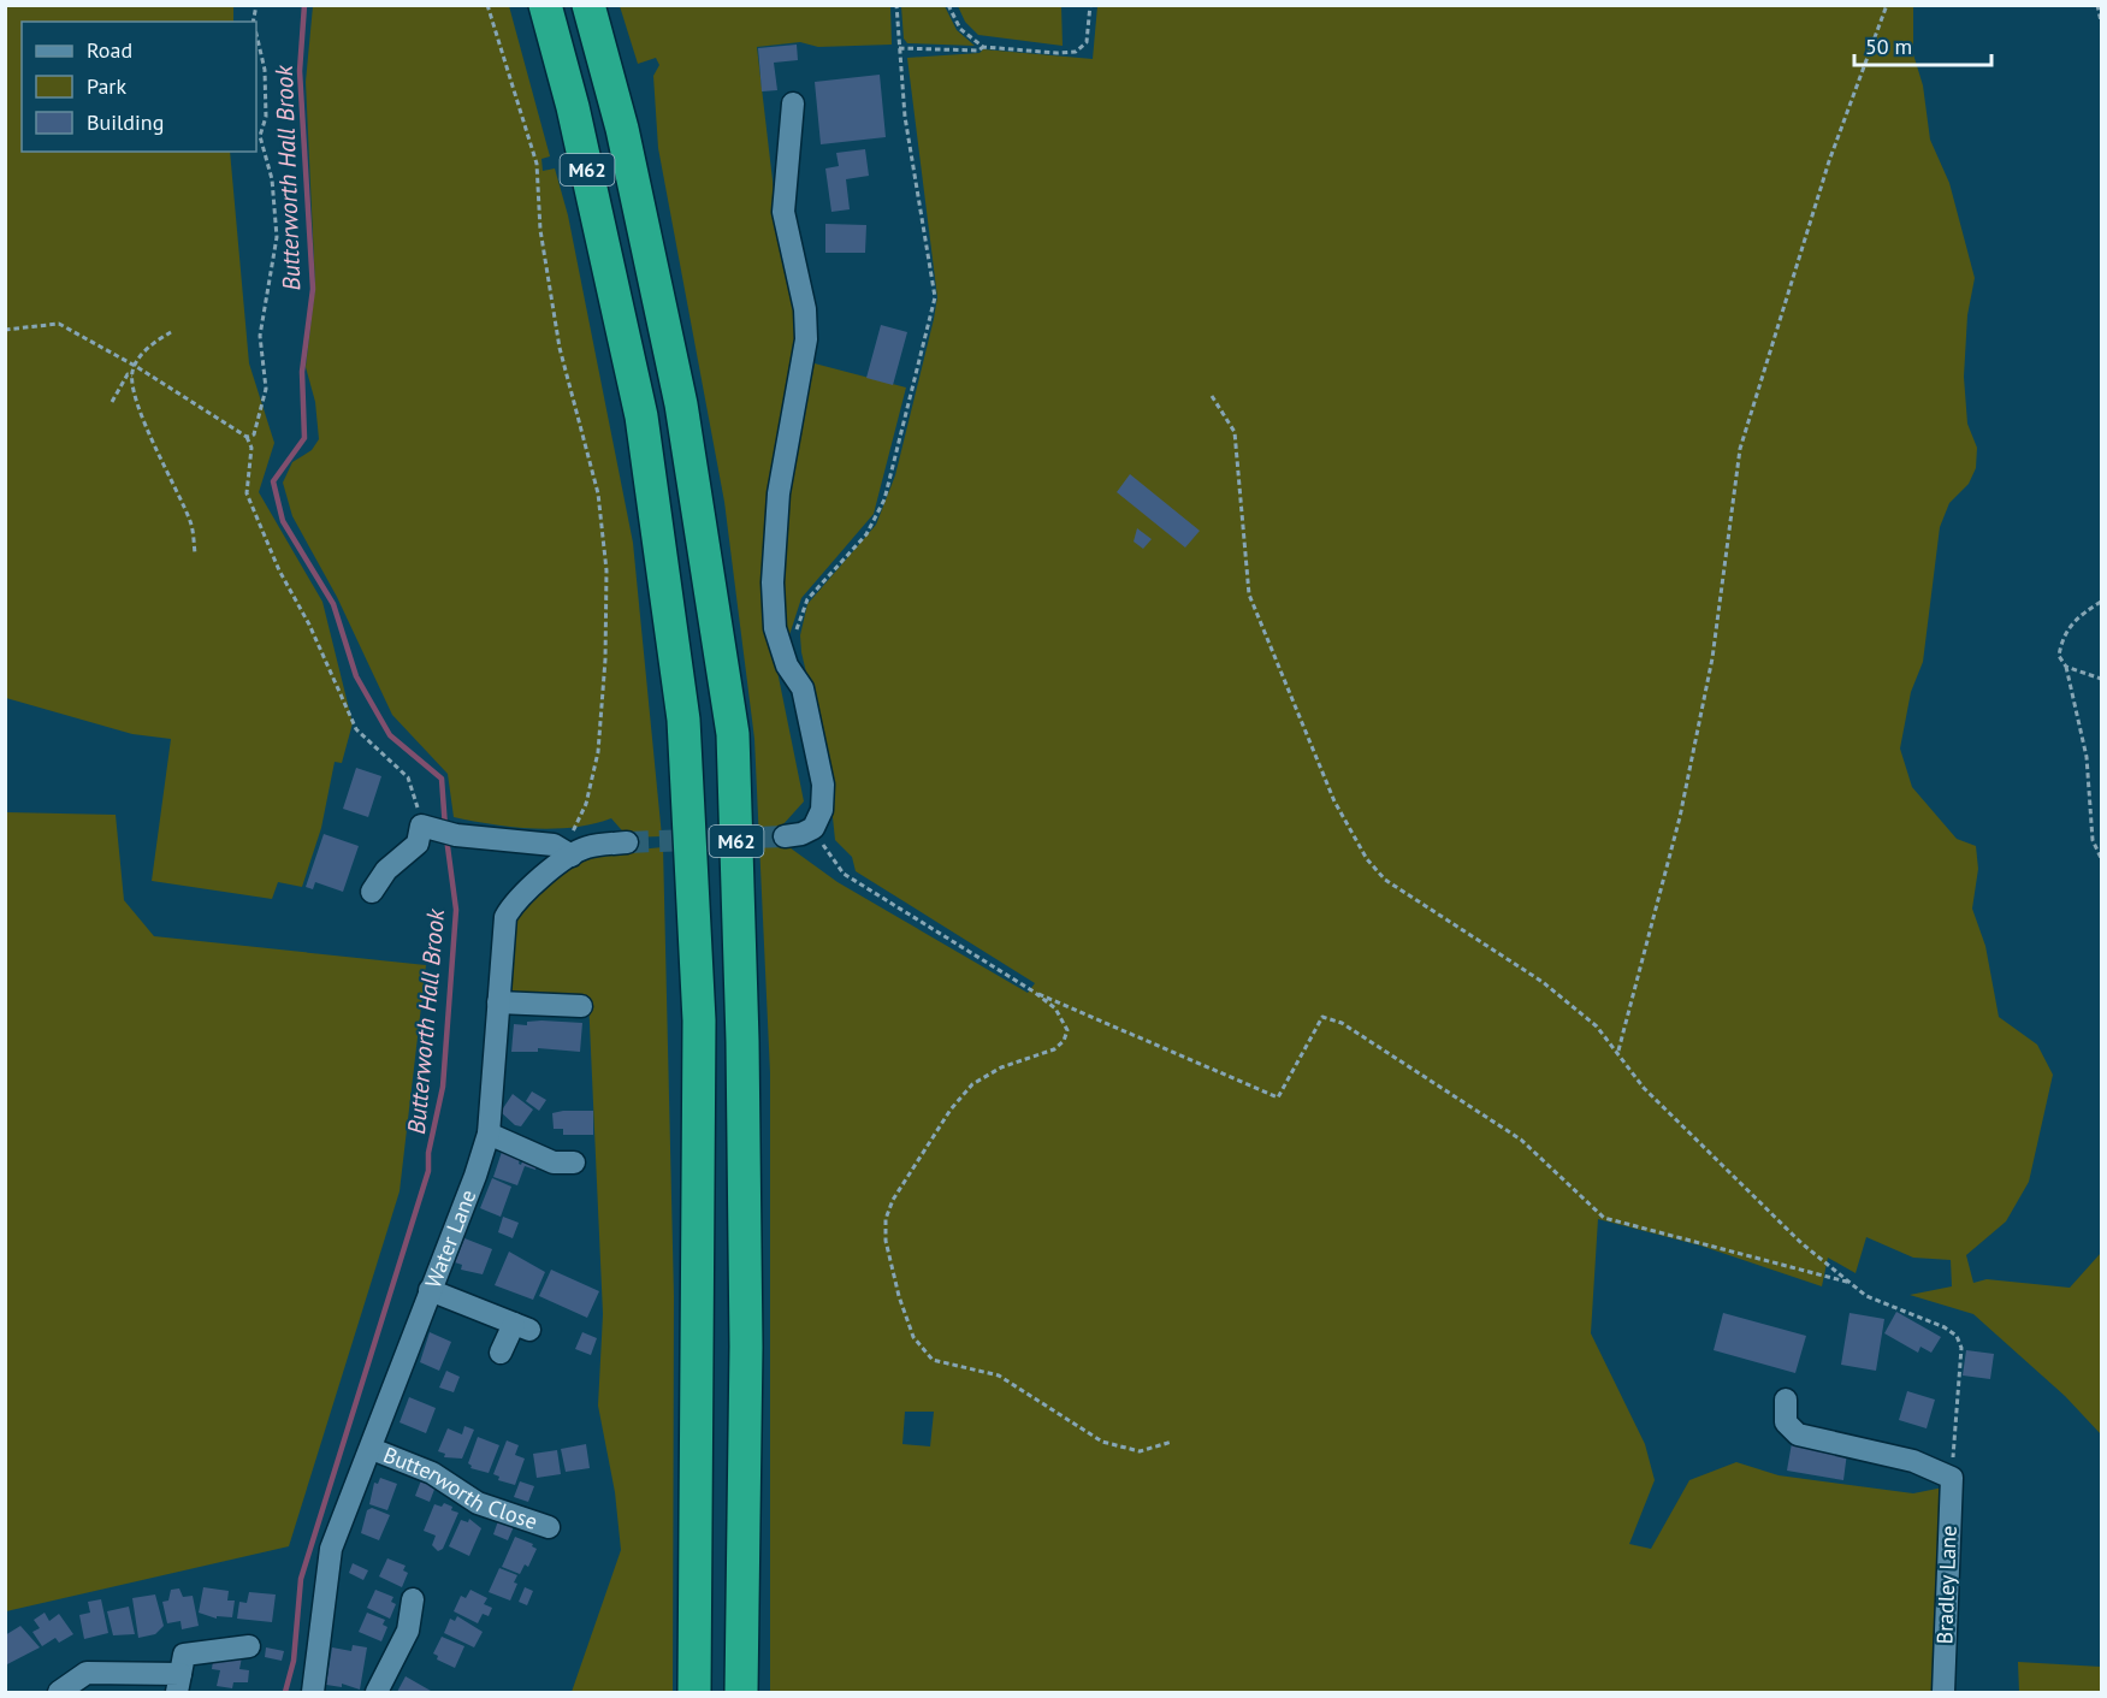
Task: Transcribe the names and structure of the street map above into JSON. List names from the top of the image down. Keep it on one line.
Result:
{"streets":{"highway":["M62"],"street":["Water Lane","Butterworth Close","Bradley Lane"]},"crossings":[["Water Lane","Butterworth Close"]],"water":["Butterworth Hall Brook"],"legend":["Road","Park","Building"],"scale_bar":"50 m"}
